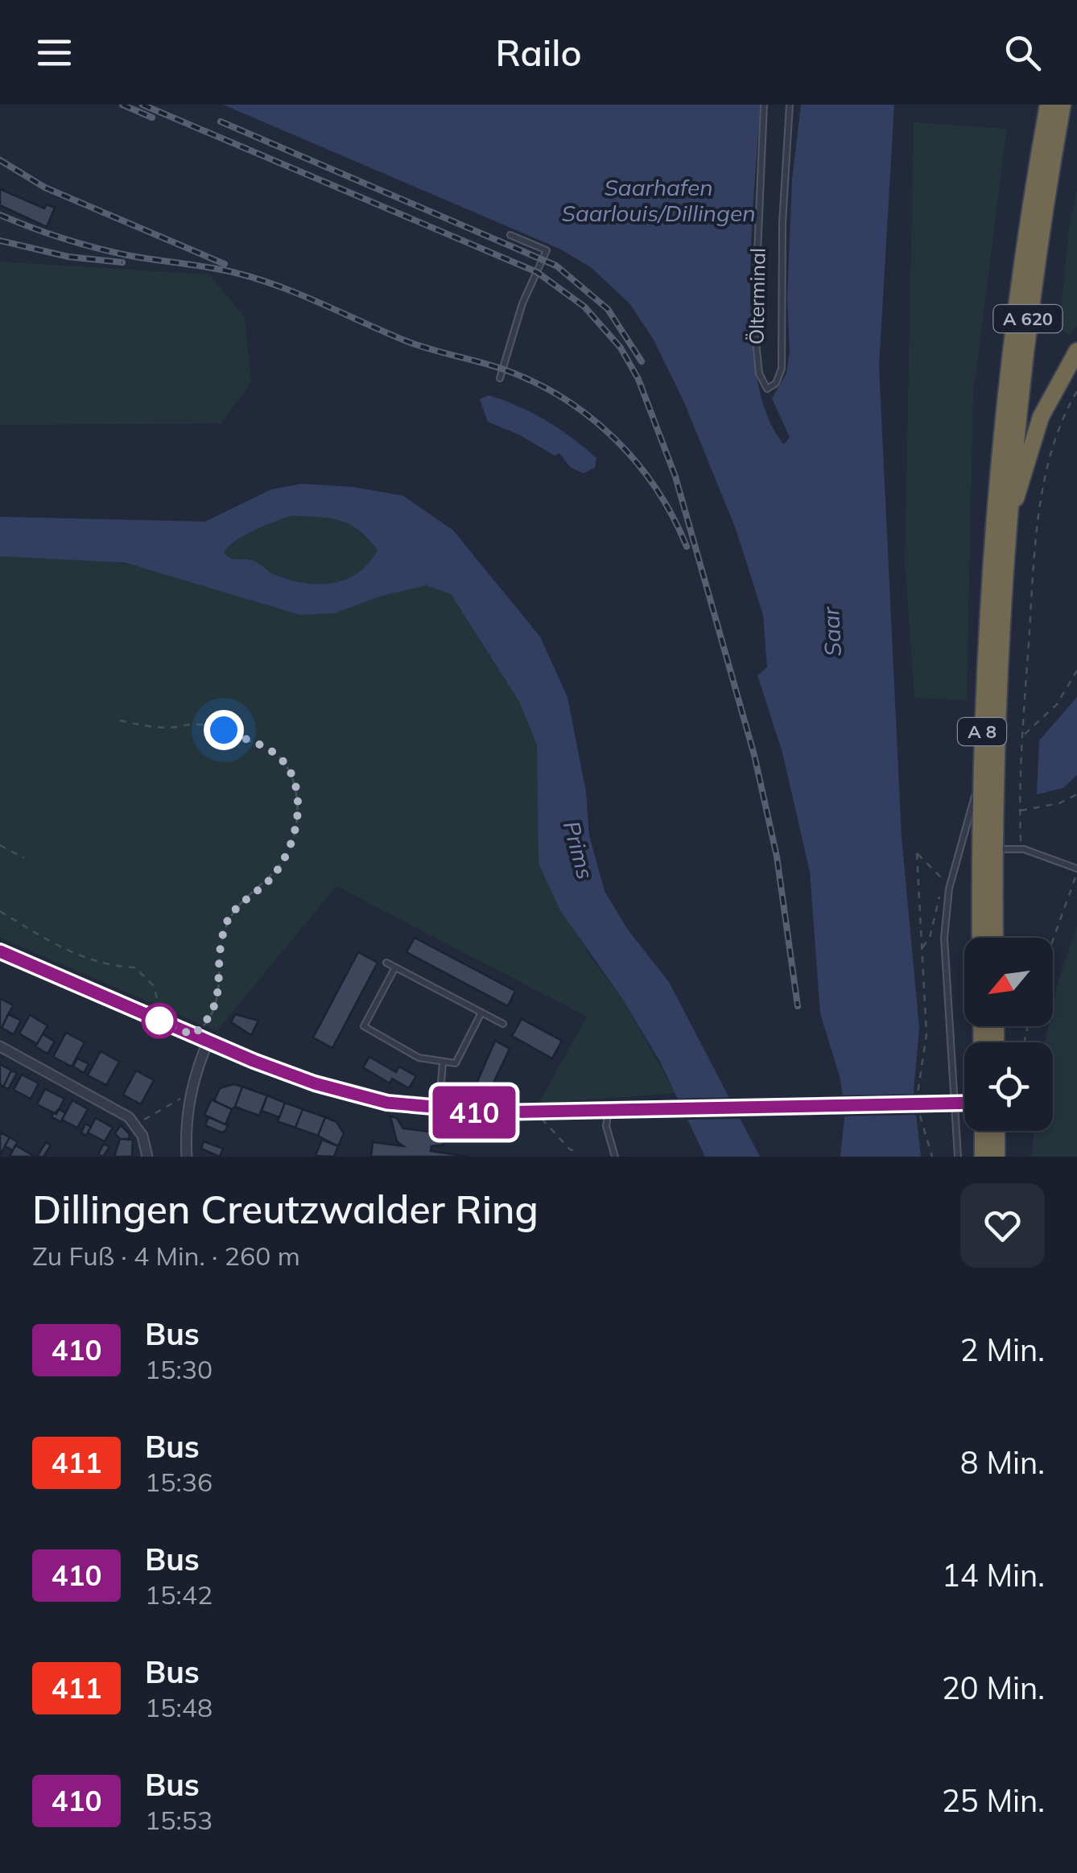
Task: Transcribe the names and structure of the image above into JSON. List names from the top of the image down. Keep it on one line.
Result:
{"streets":{"highway":["A 620","A 8"],"lane":["Ölterminal"]},"crossings":[["A 620","A 8"]],"water":["Saarhafen Saarlouis/Dillingen","Saar","Prims"],"lines":["bus line 410"],"north":"bottom left","page":{"header":"Railo","on_map":"410","heading":["Dillingen Creutzwalder Ring","Zu Fuß · 4 Min. · 260 m"],"list":[{"mark":"410","name":"Bus","note":"15:30","value":"2 Min."},{"mark":"411","name":"Bus","note":"15:36","value":"8 Min."},{"mark":"410","name":"Bus","note":"15:42","value":"14 Min."},{"mark":"411","name":"Bus","note":"15:48","value":"20 Min."},{"mark":"410","name":"Bus","note":"15:53","value":"25 Min."}]}}
